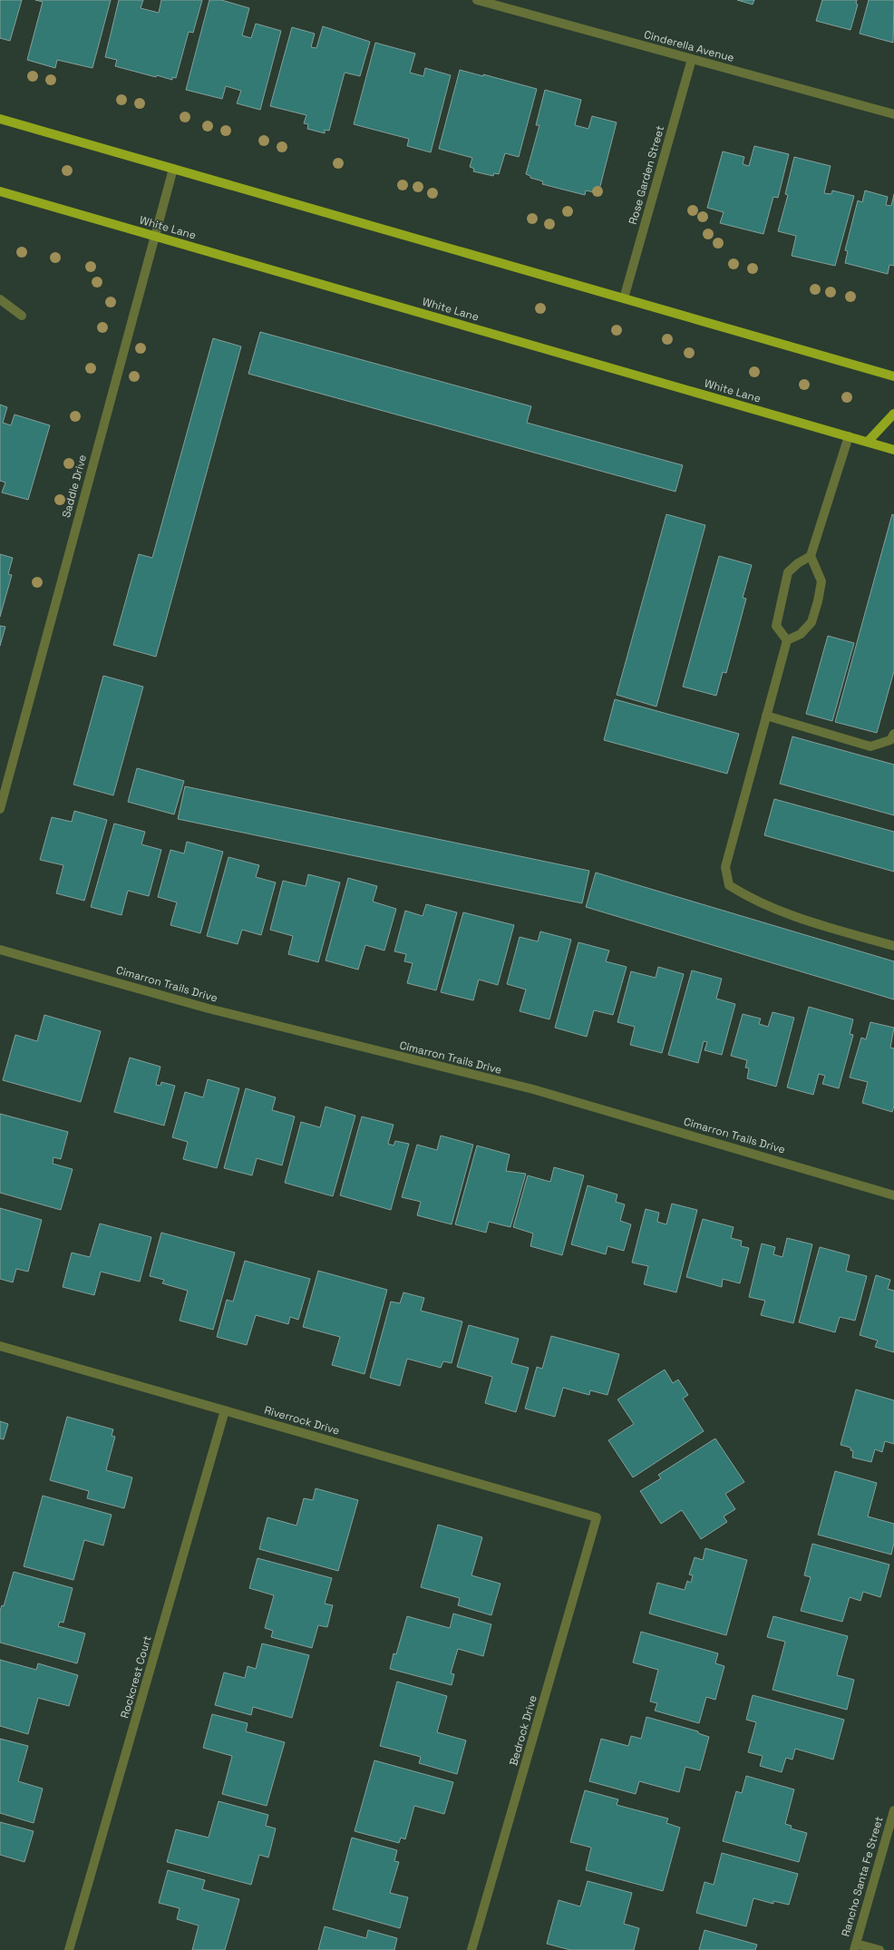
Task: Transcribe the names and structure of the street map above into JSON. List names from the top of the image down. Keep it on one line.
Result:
{"streets":{"main road":["White Lane"],"street":["Cinderella Avenue","Rose Garden Street","Saddle Drive","Cimarron Trails Drive","Riverrock Drive","Rockcrest Court","Bedrock Drive","Rancho Santa Fe Street"]},"crossings":[["Cinderella Avenue","Rose Garden Street"],["White Lane","Saddle Drive"],["Riverrock Drive","Rockcrest Court"],["Riverrock Drive","Bedrock Drive"]]}
